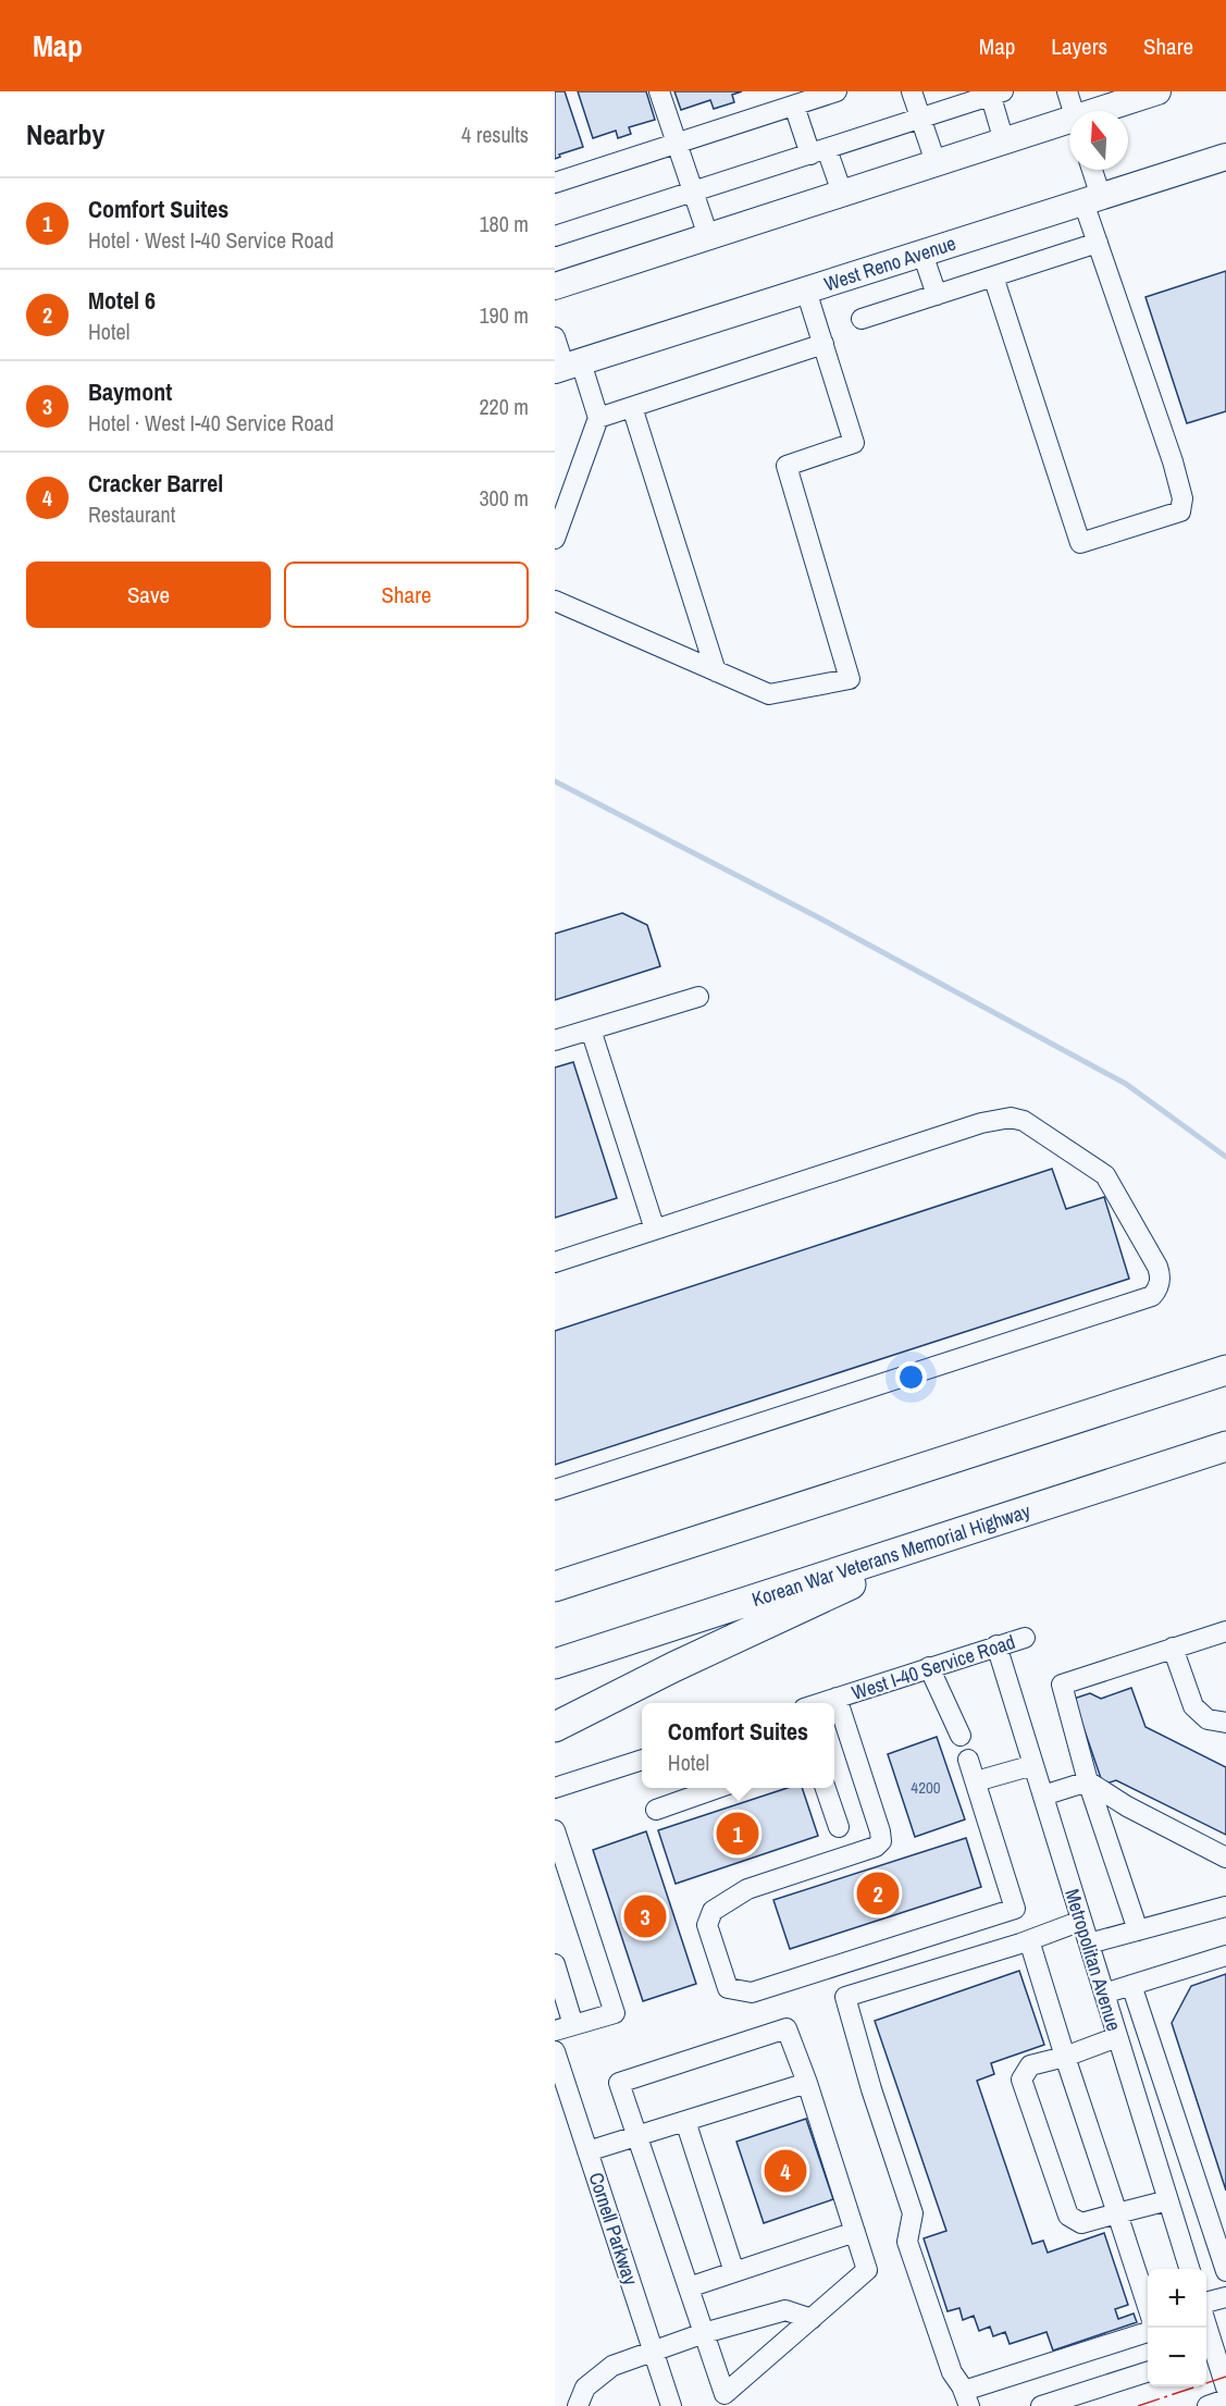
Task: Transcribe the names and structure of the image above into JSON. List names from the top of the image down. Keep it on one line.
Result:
{"streets":{"highway":["Korean War Veterans Memorial Highway"],"main road":["West Reno Avenue"],"street":["West I-40 Service Road","Metropolitan Avenue","Cornell Parkway"]},"crossings":[["West I-40 Service Road","Metropolitan Avenue"]],"house_numbers":["4200"],"north":"top","page":{"header":"Map","nav":["Map","Layers","Share"],"heading":["Nearby","4 results"],"list":[{"mark":"1","name":"Comfort Suites","note":"Hotel · West I-40 Service Road","value":"180 m"},{"mark":"2","name":"Motel 6","note":"Hotel","value":"190 m"},{"mark":"3","name":"Baymont","note":"Hotel · West I-40 Service Road","value":"220 m"},{"mark":"4","name":"Cracker Barrel","note":"Restaurant","value":"300 m"}],"buttons":["Save","Share"],"popup":["Comfort Suites","Hotel"],"pins":["1","2","3","4"],"map_buttons":["+","−"]}}
